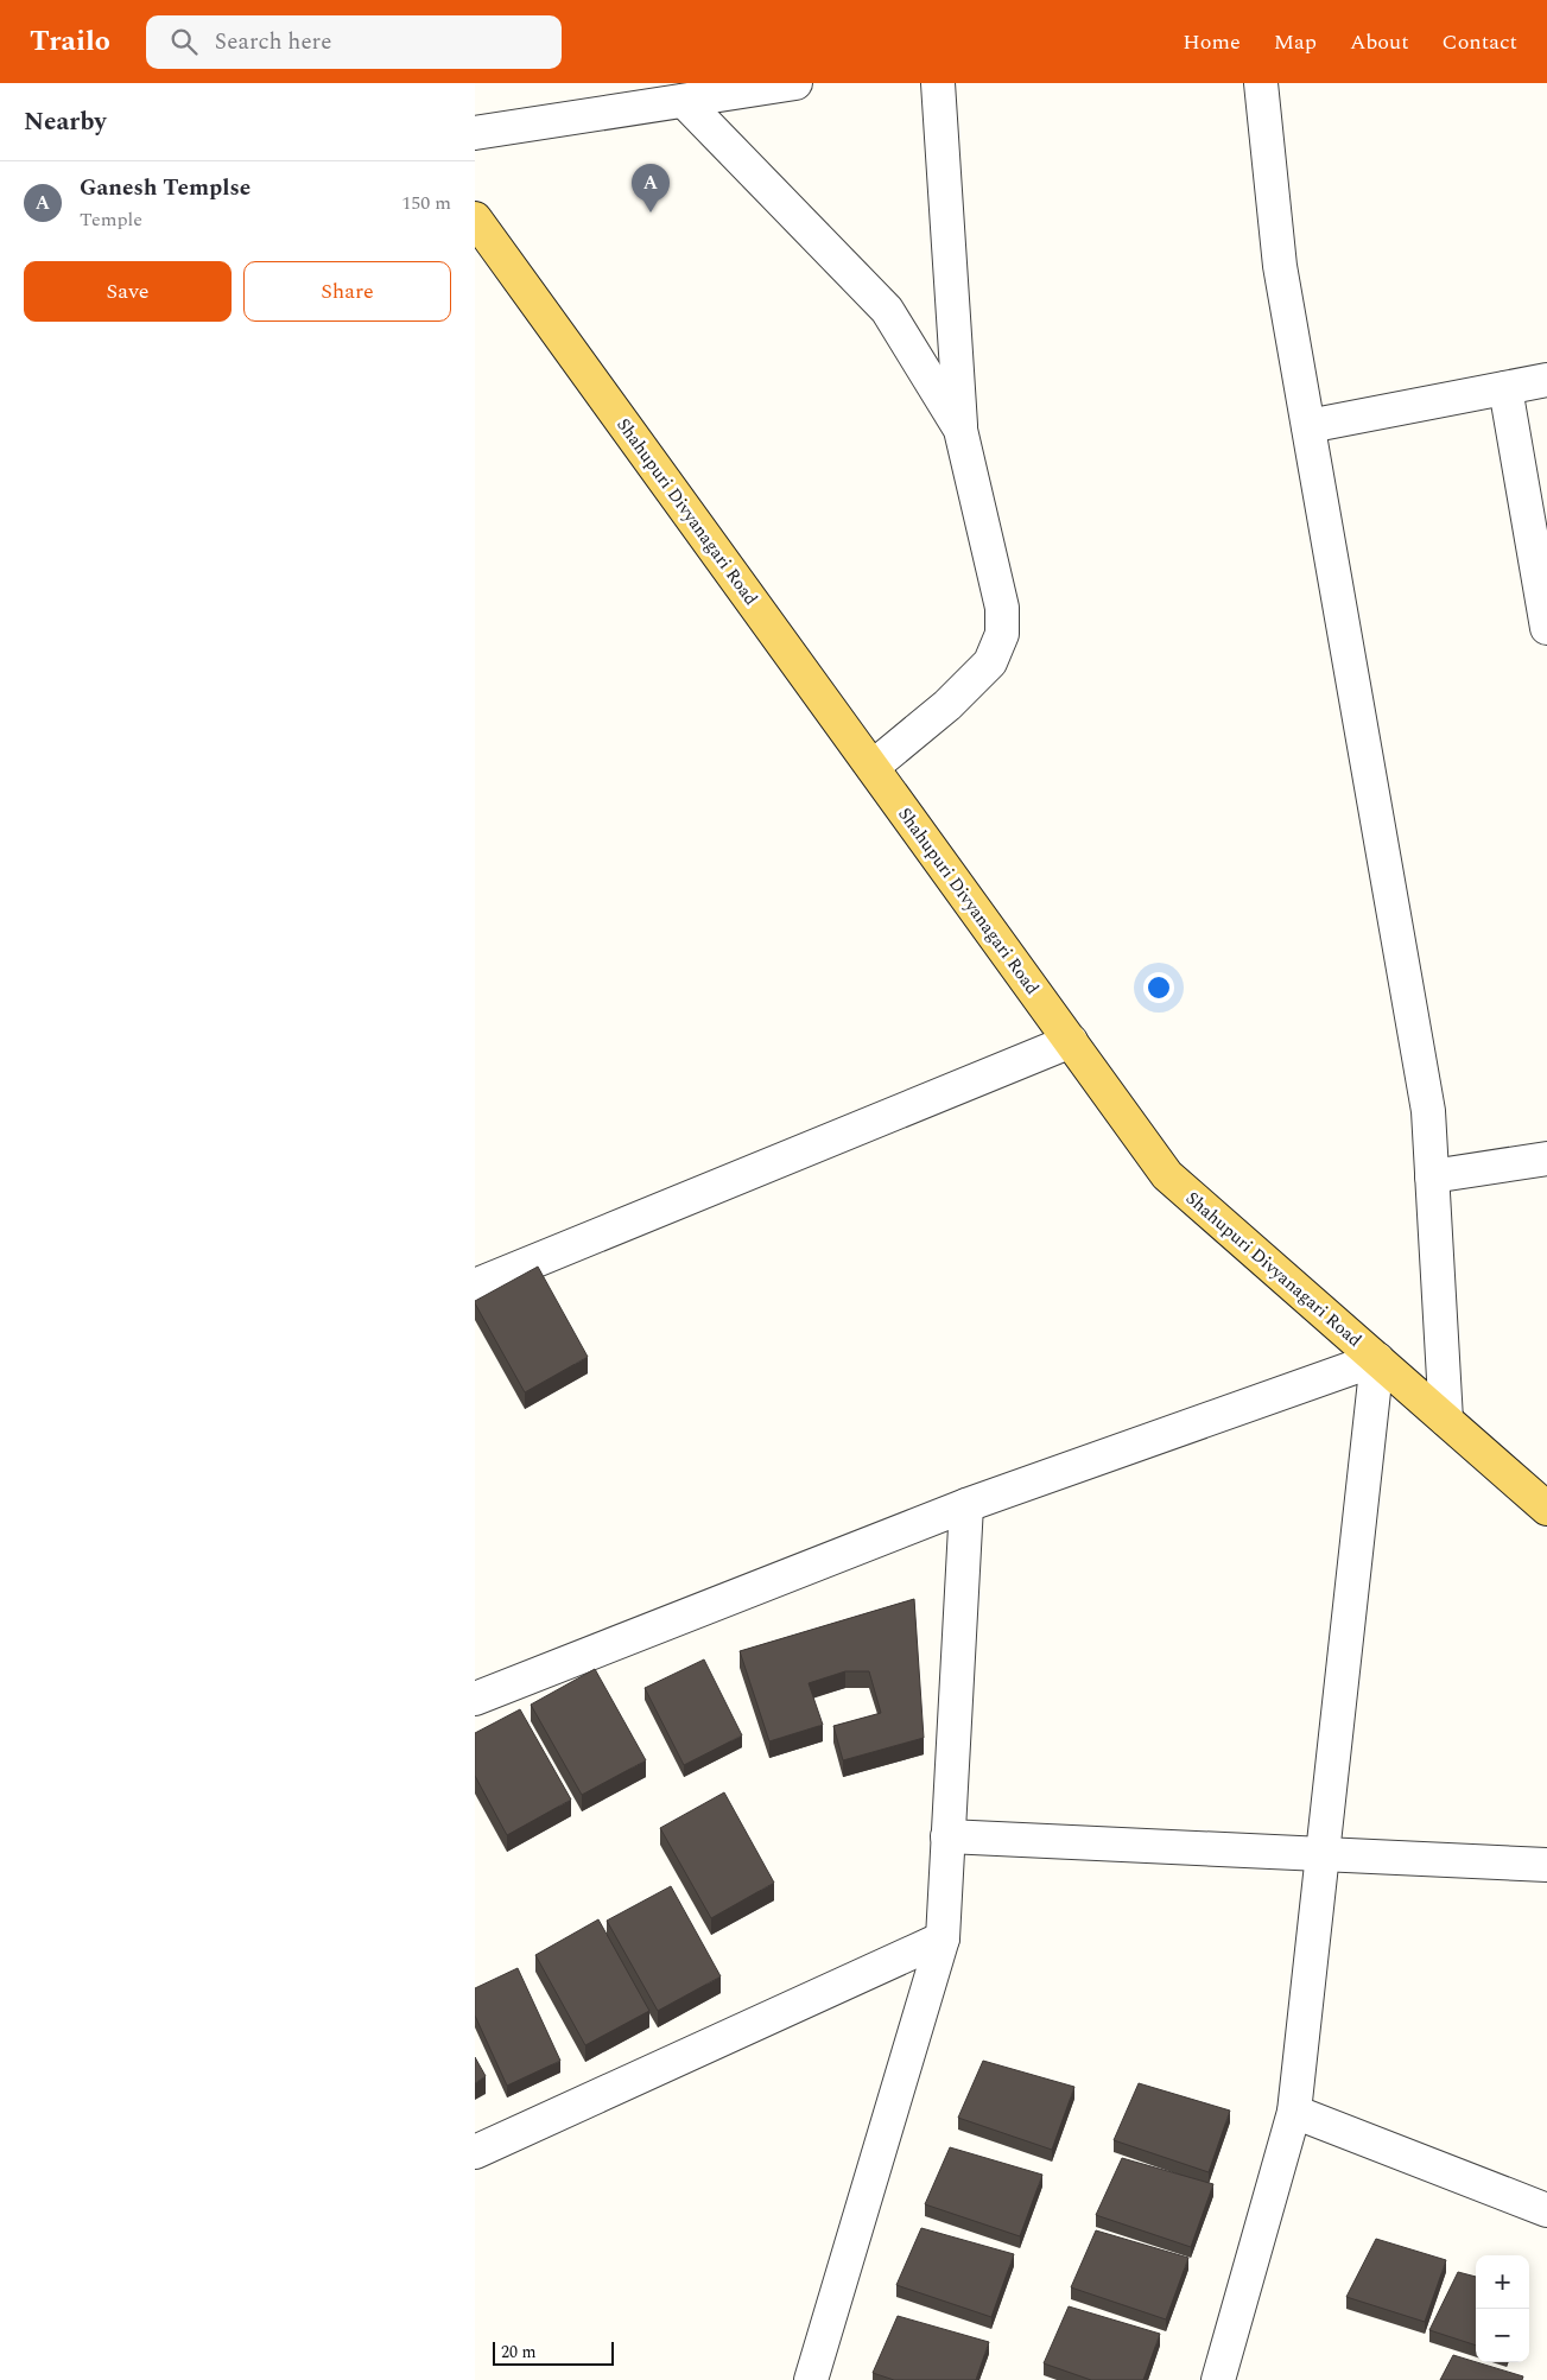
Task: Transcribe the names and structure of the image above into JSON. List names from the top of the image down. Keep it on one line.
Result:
{"streets":{"main road":["Shahupuri Divyanagari Road"]},"scale_bar":"20 m","page":{"header":"Trailo","search":"Search here","nav":["Home","Map","About","Contact"],"heading":"Nearby","list":[{"mark":"A","name":"Ganesh Templse","note":"Temple","value":"150 m"}],"pins":"A","buttons":["Save","Share"],"map_buttons":["+","−"],"scale":"20 m"}}
